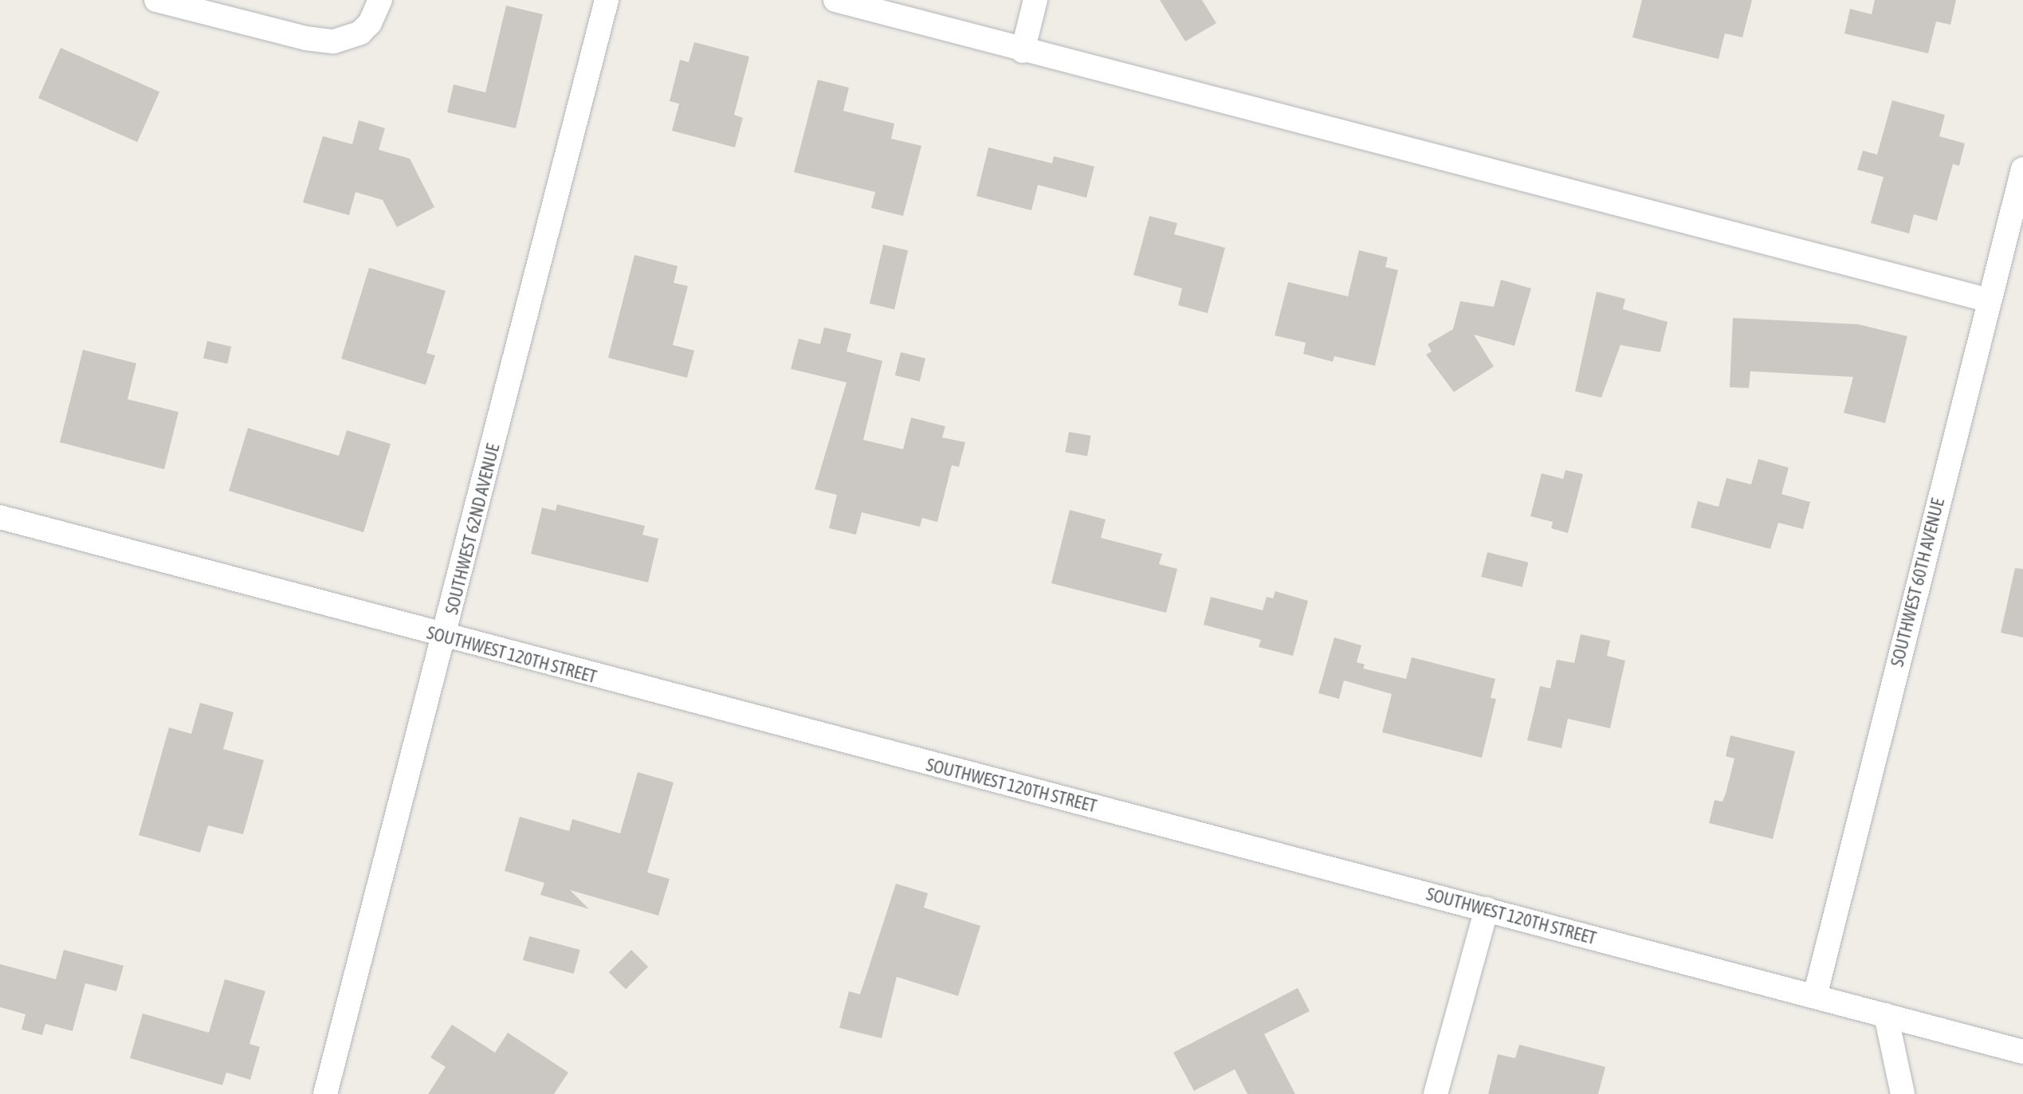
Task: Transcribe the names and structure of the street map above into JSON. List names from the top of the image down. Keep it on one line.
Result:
{"streets":{"street":["SOUTHWEST 62ND AVENUE","SOUTHWEST 60TH AVENUE","SOUTHWEST 120TH STREET"]},"crossings":[["SOUTHWEST 62ND AVENUE","SOUTHWEST 120TH STREET"],["SOUTHWEST 60TH AVENUE","SOUTHWEST 120TH STREET"]]}
